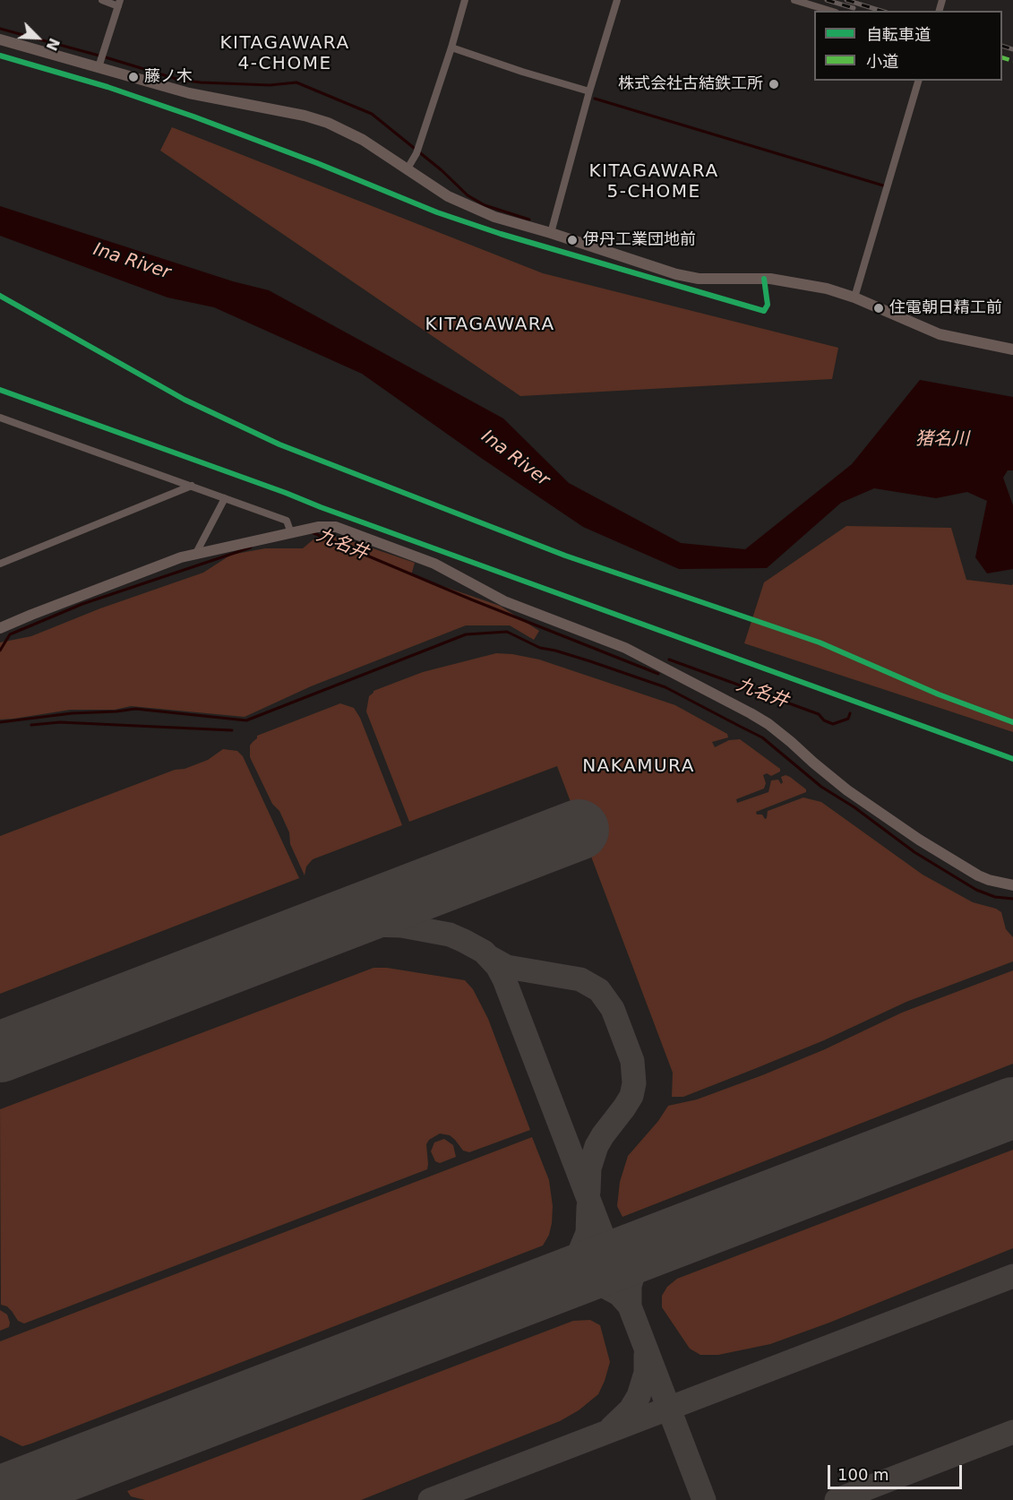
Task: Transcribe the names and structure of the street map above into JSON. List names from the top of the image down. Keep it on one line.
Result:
{"districts":["KITAGAWARA 4-CHOME","KITAGAWARA 5-CHOME","KITAGAWARA","NAKAMURA"],"water":["Ina River","猪名川","九名井"],"places":["藤ノ木","株式会社古結鉄工所","伊丹工業団地前","住電朝日精工前"],"legend":["自転車道","小道"],"scale_bar":"100 m","north":"bottom right"}
